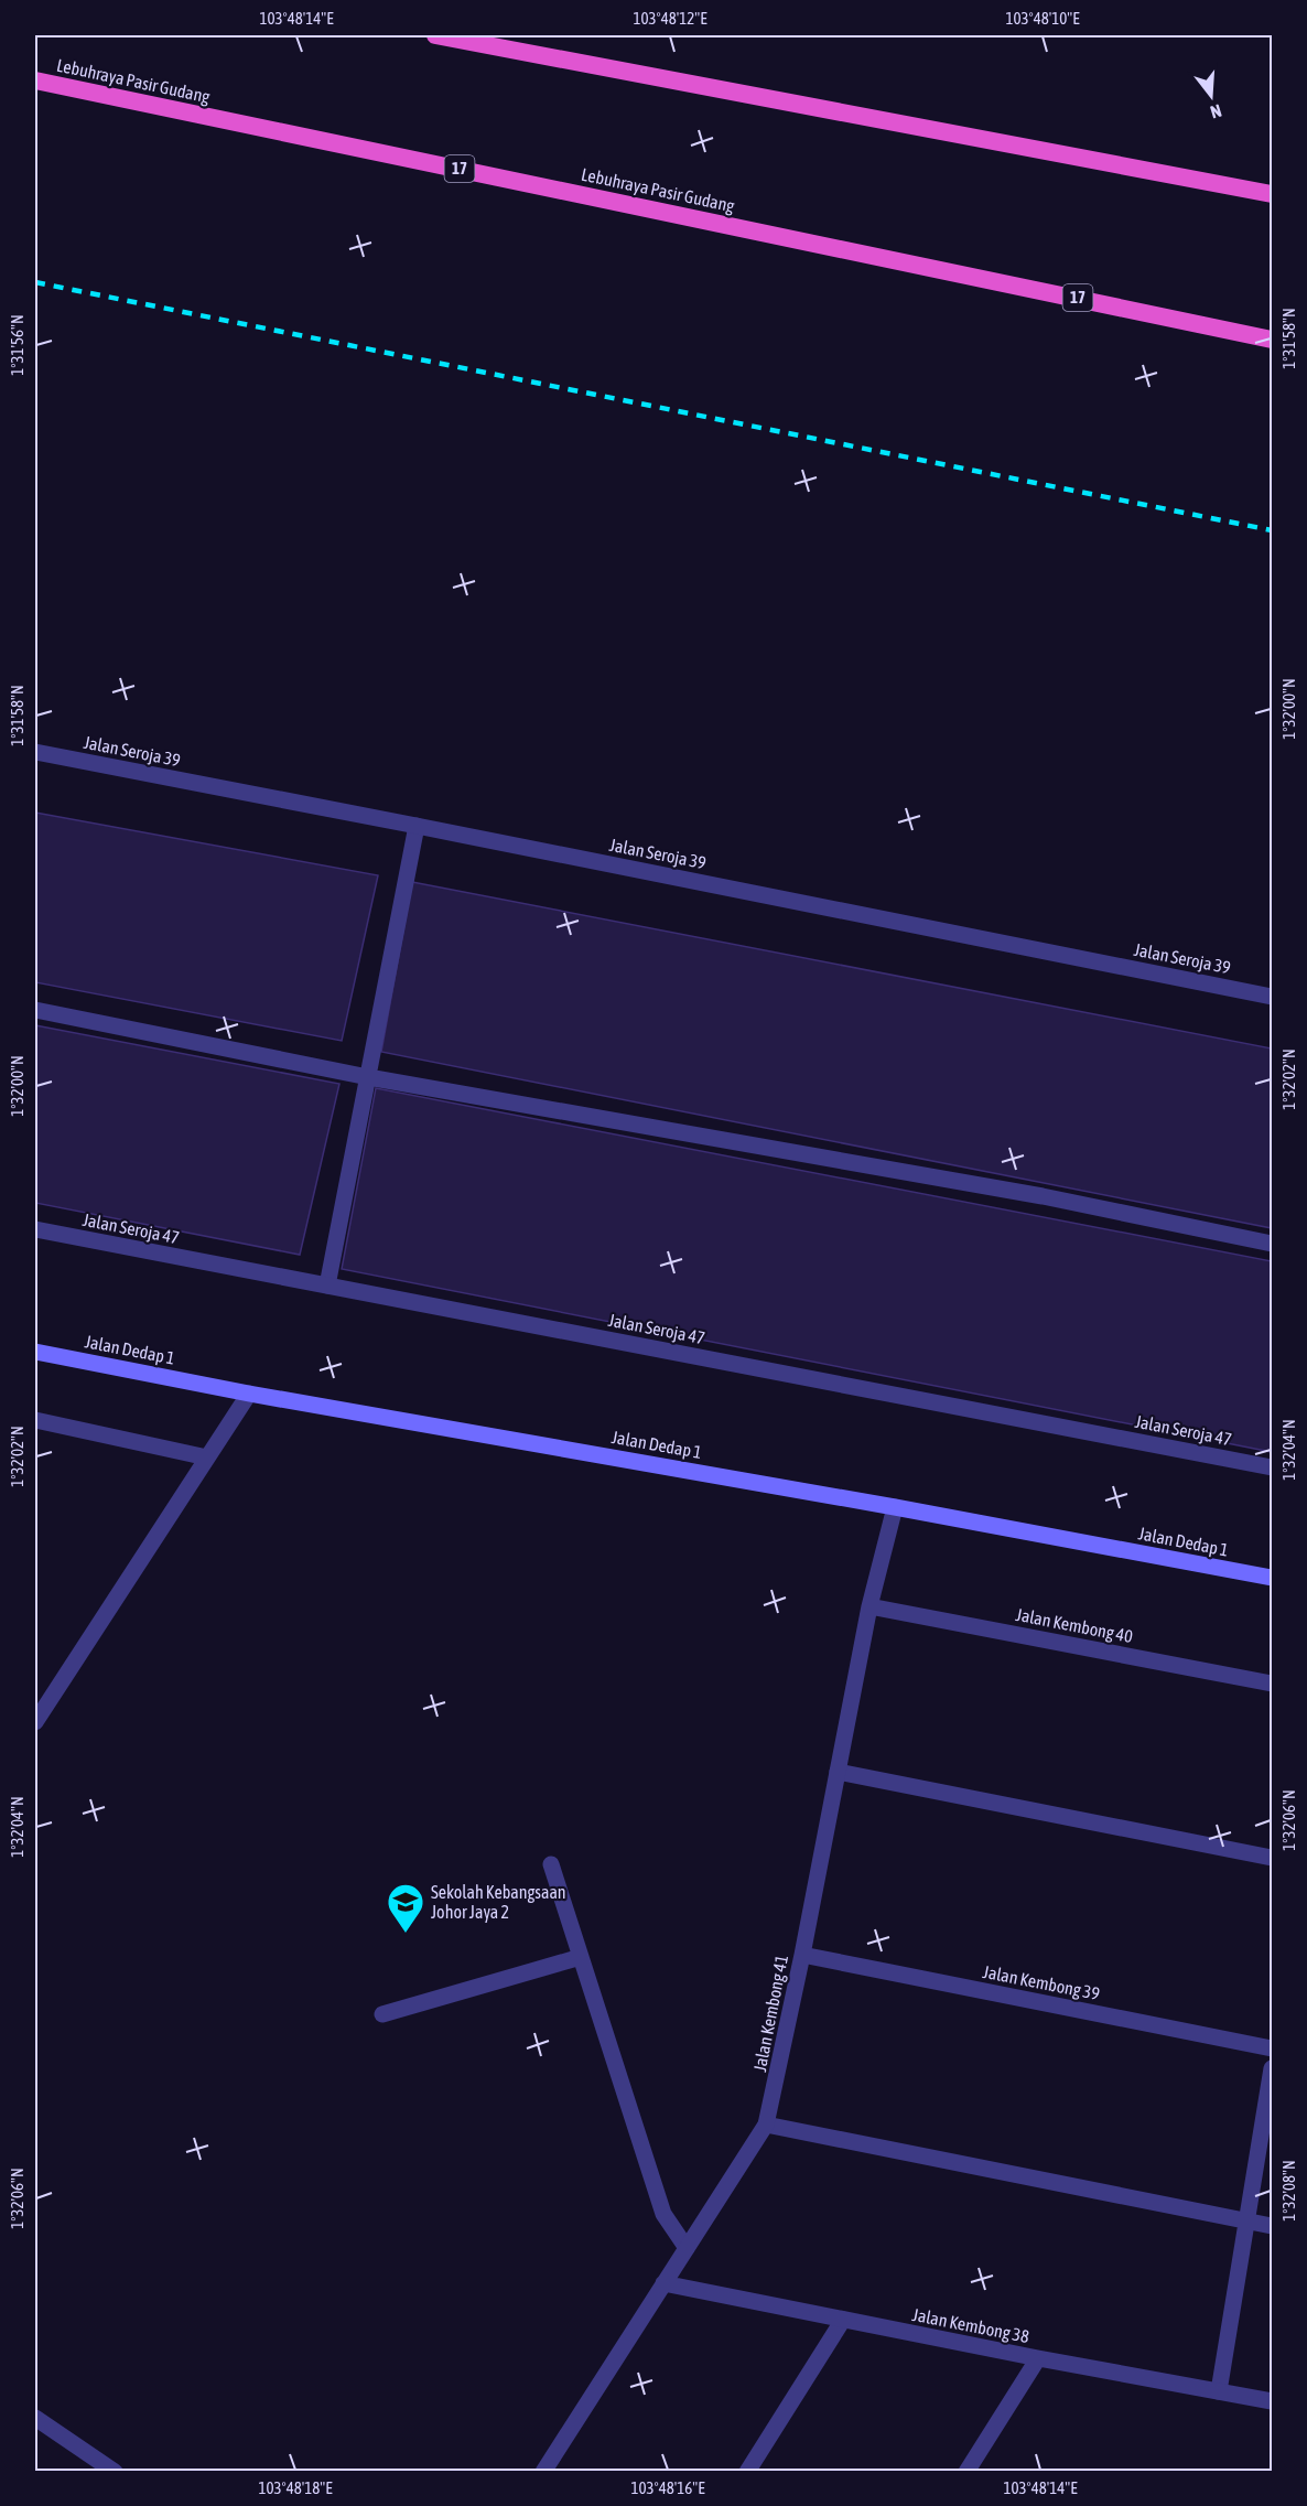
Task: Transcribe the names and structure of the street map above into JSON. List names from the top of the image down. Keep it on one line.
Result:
{"streets":{"highway":["Lebuhraya Pasir Gudang","17"],"main road":["Jalan Dedap 1"],"street":["Jalan Seroja 39","Jalan Seroja 47","Jalan Kembong 40","Jalan Kembong 39","Jalan Kembong 41","Jalan Kembong 38"]},"crossings":[["Jalan Dedap 1","Jalan Kembong 41"],["Jalan Kembong 40","Jalan Kembong 41"],["Jalan Kembong 39","Jalan Kembong 41"],["Jalan Kembong 41","Jalan Kembong 38"]],"places":{"school or university":["Sekolah Kebangsaan Johor Jaya 2"]},"north":"bottom","coordinates":["103°48'14\"E","103°48'12\"E","103°48'10\"E","1°31'58\"N","1°31'56\"N","1°32'00\"N","1°32'02\"N","1°32'04\"N","1°32'06\"N","1°32'08\"N","103°48'18\"E","103°48'16\"E"]}
